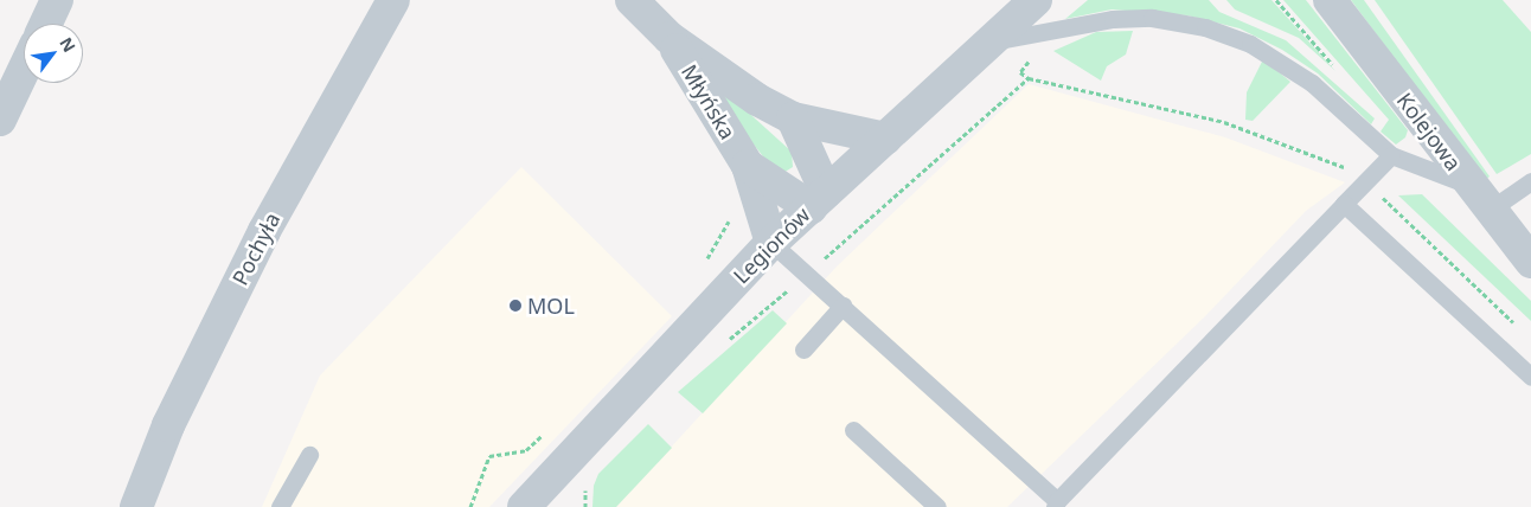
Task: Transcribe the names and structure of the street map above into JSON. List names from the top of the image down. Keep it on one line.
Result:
{"streets":{"street":["Młyńska","Kolejowa","Legionów","Pochyła"]},"crossings":[["Młyńska","Legionów"]],"places":["MOL"],"north":"top right"}
